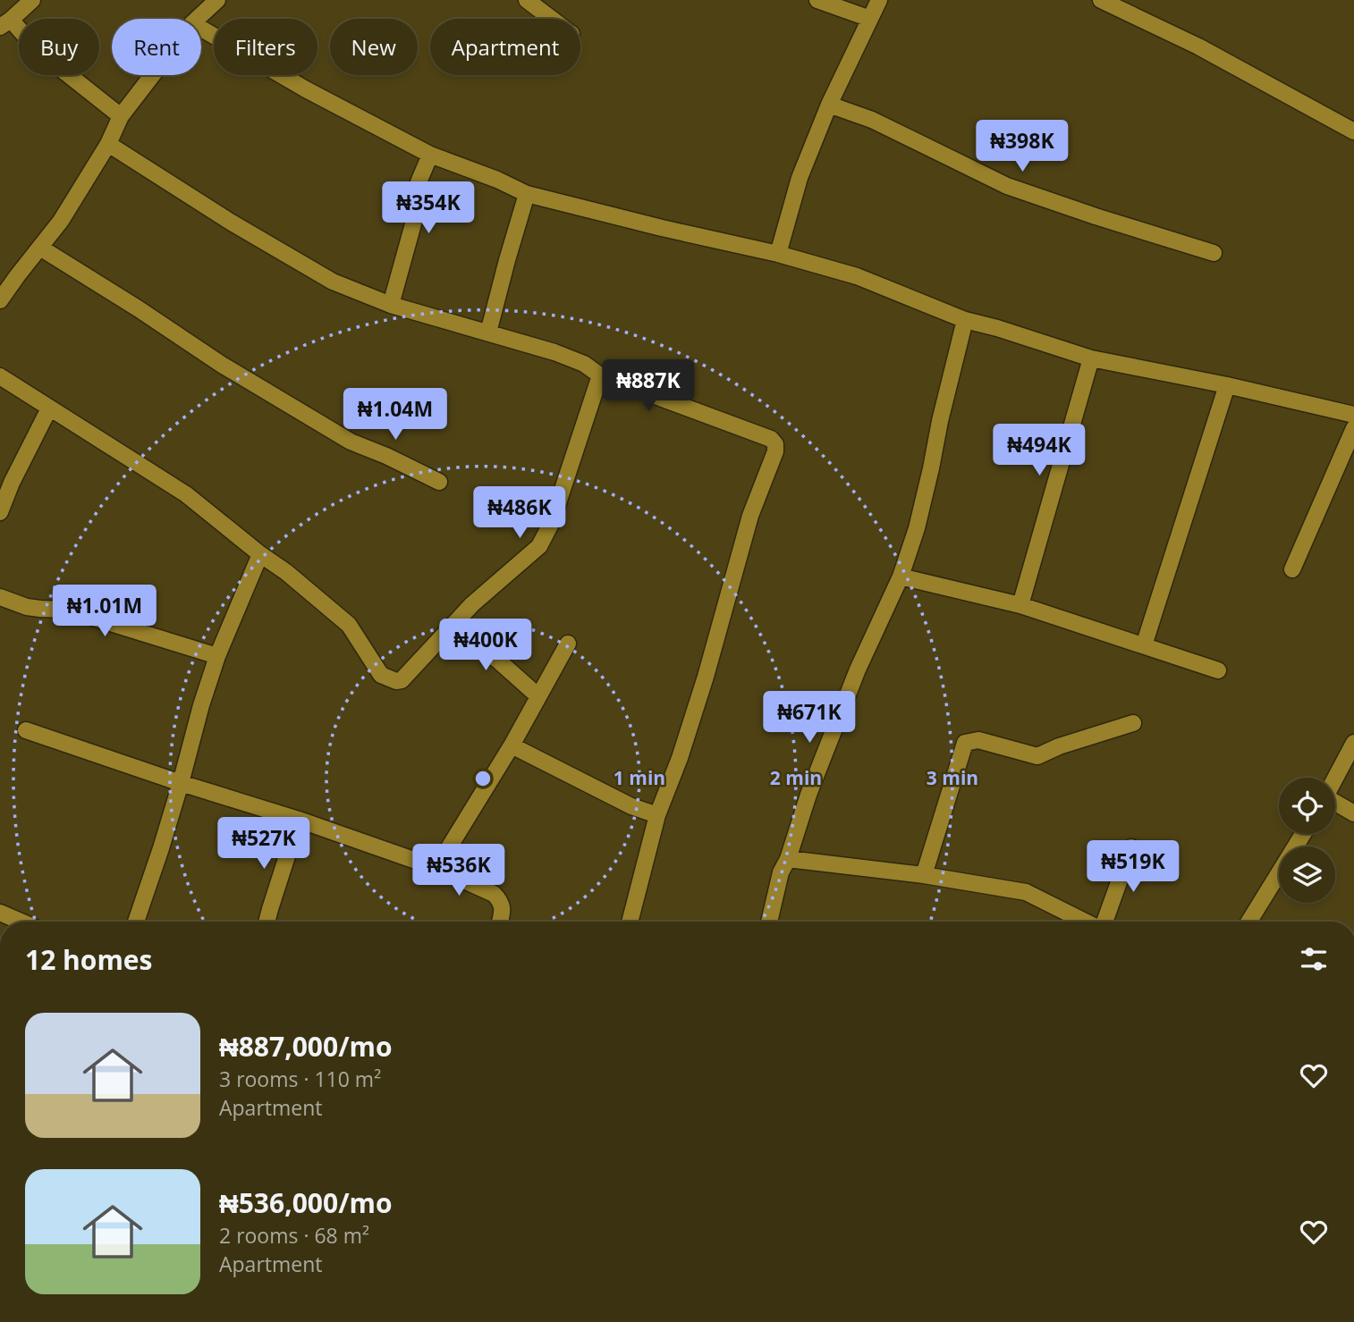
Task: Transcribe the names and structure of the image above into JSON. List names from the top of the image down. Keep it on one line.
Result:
{"page":{"chip":["Buy","Rent","Filters","New","Apartment"],"price":["₦398K","₦354K","₦887K","₦1.04M","₦494K","₦486K","₦1.01M","₦400K","₦671K","₦527K","₦519K","₦536K"],"heading":"12 homes","list":[{"name":"₦887,000/mo","note":"3 rooms · 110 m² · Apartment"},{"name":"₦536,000/mo","note":"2 rooms · 68 m² · Apartment"}]},"rings":["1 min","2 min","3 min"]}
